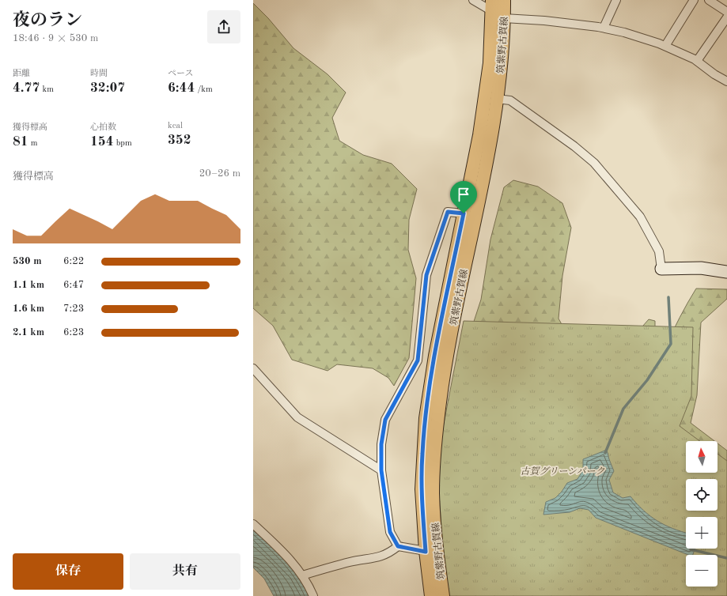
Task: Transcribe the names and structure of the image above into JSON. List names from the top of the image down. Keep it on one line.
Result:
{"streets":{"main road":["筑紫野古賀線"]},"parks":["古賀グリーンパーク"],"north":"top","page":{"heading":["夜のラン","18:46 · 9 × 530 m"],"stats":[["距離","4.77 km"],["時間","32:07"],["ペース","6:44 /km"],["獲得標高","81 m"],["心拍数","154 bpm"],["kcal","352"]],"chart":["獲得標高","20–26 m"],"list":[{"name":"530 m","note":"6:22"},{"name":"1.1 km","note":"6:47"},{"name":"1.6 km","note":"7:23"},{"name":"2.1 km","note":"6:23"}],"map_buttons":["+","−"],"buttons":["保存","共有"]}}
